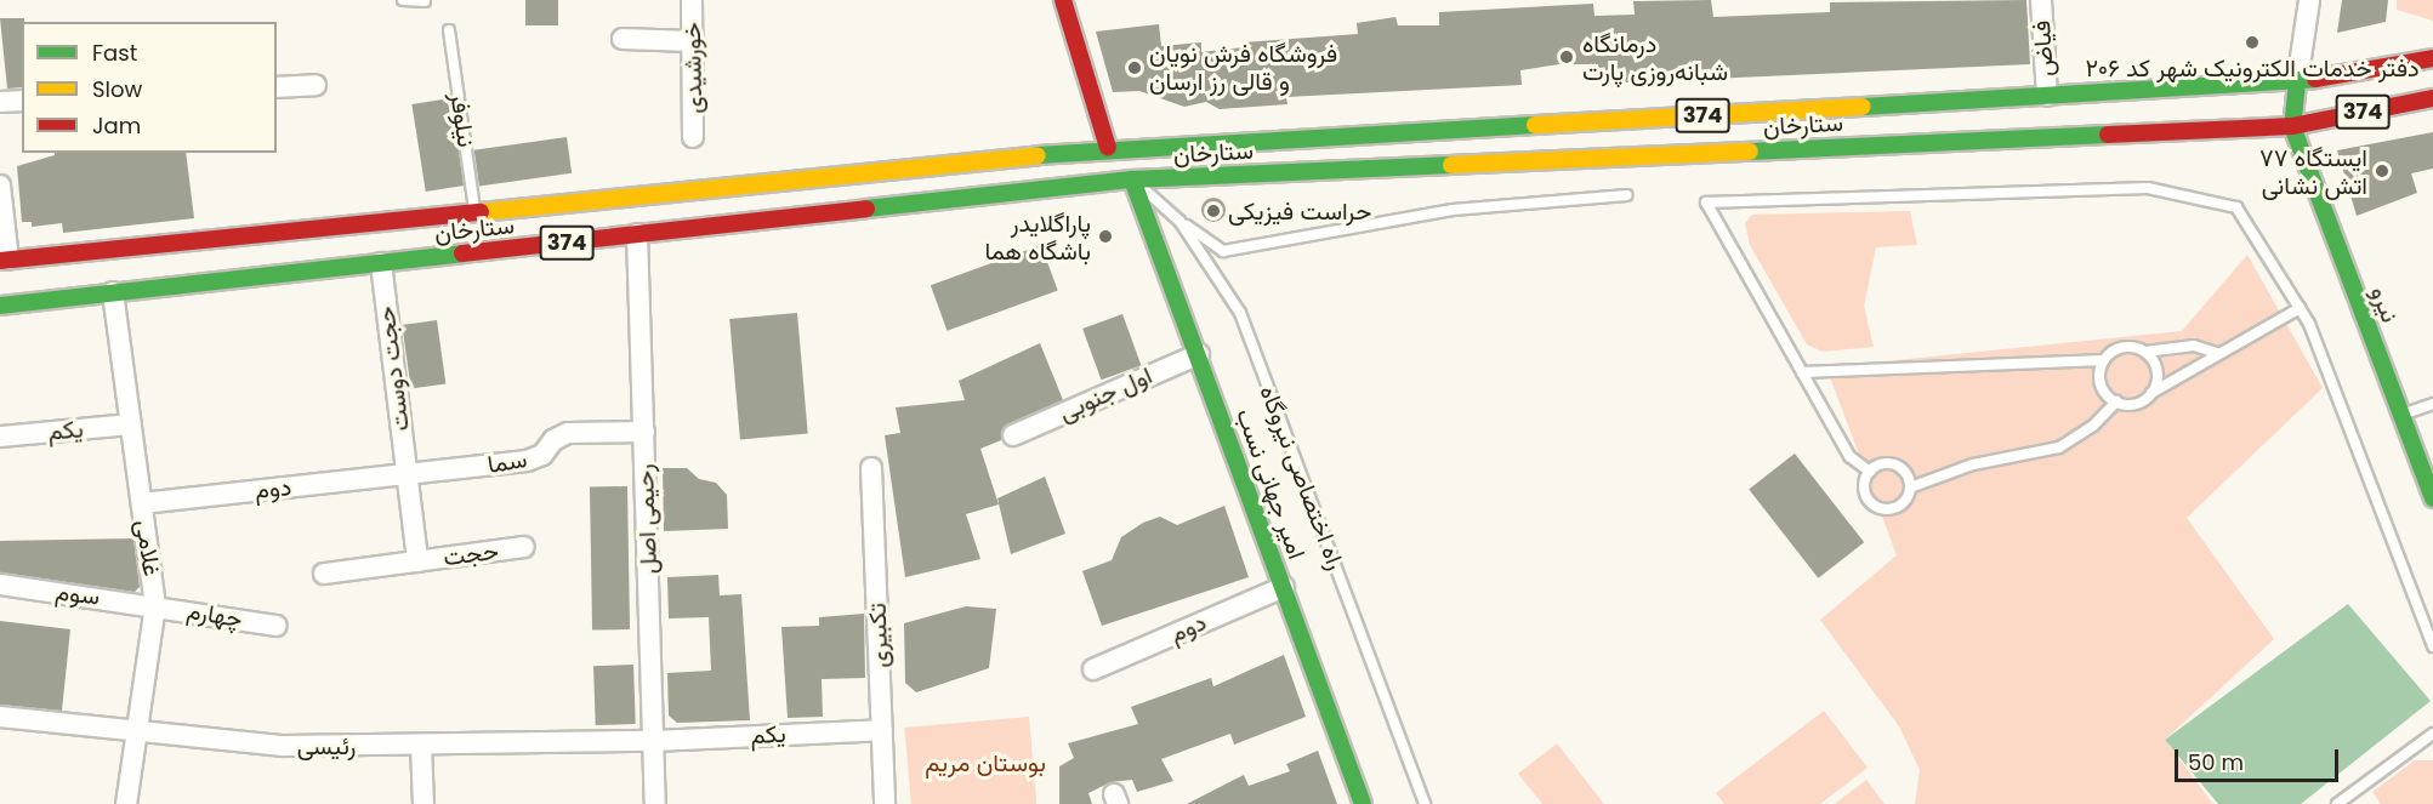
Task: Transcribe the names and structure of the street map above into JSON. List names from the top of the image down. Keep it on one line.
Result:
{"streets":{"main road":["374","ستارخان","نیرو","امیر جهانی نسب"],"street":["فیاض","خورشیدی","حجت دوست","اول جنوبی","یکم","سما","دوم","رحیمی اصل","غلامی","حجت","سوم","چهارم","تکبیری","رئیسی"],"lane":["نیلوفر","راه اختصاصی نیروگاه"]},"crossings":[["فیاض","ستارخان"],["نیلوفر","ستارخان"],["ستارخان","نیرو"],["ستارخان","حجت دوست"],["ستارخان","راه اختصاصی نیروگاه"],["ستارخان","امیر جهانی نسب"],["ستارخان","رحیمی اصل"],["ستارخان","غلامی"],["حجت دوست","سما"],["حجت دوست","دوم"],["حجت دوست","حجت"],["اول جنوبی","امیر جهانی نسب"],["یکم","رحیمی اصل"],["یکم","غلامی"],["یکم","تکبیری"],["یکم","رئیسی"],["سما","دوم"],["سما","رحیمی اصل"],["سما","حجت"],["راه اختصاصی نیروگاه","امیر جهانی نسب"],["امیر جهانی نسب","دوم"],["دوم","غلامی"],["دوم","حجت"],["رحیمی اصل","رئیسی"],["غلامی","سوم"],["غلامی","چهارم"],["غلامی","رئیسی"],["سوم","چهارم"]],"parks":["بوستان مریم"],"places":["دفتر خدمات الکترونیک شهر کد ۲۰۶","درمانگاه شبانه‌روزی پارت","فروشگاه فرش نویان و قالی رز ارسان","ایستگاه ۷۷ اتش نشانی","حراست فیزیکی","پاراگلایدر باشگاه هما"],"legend":["Fast","Slow","Jam"],"scale_bar":"50 m"}
